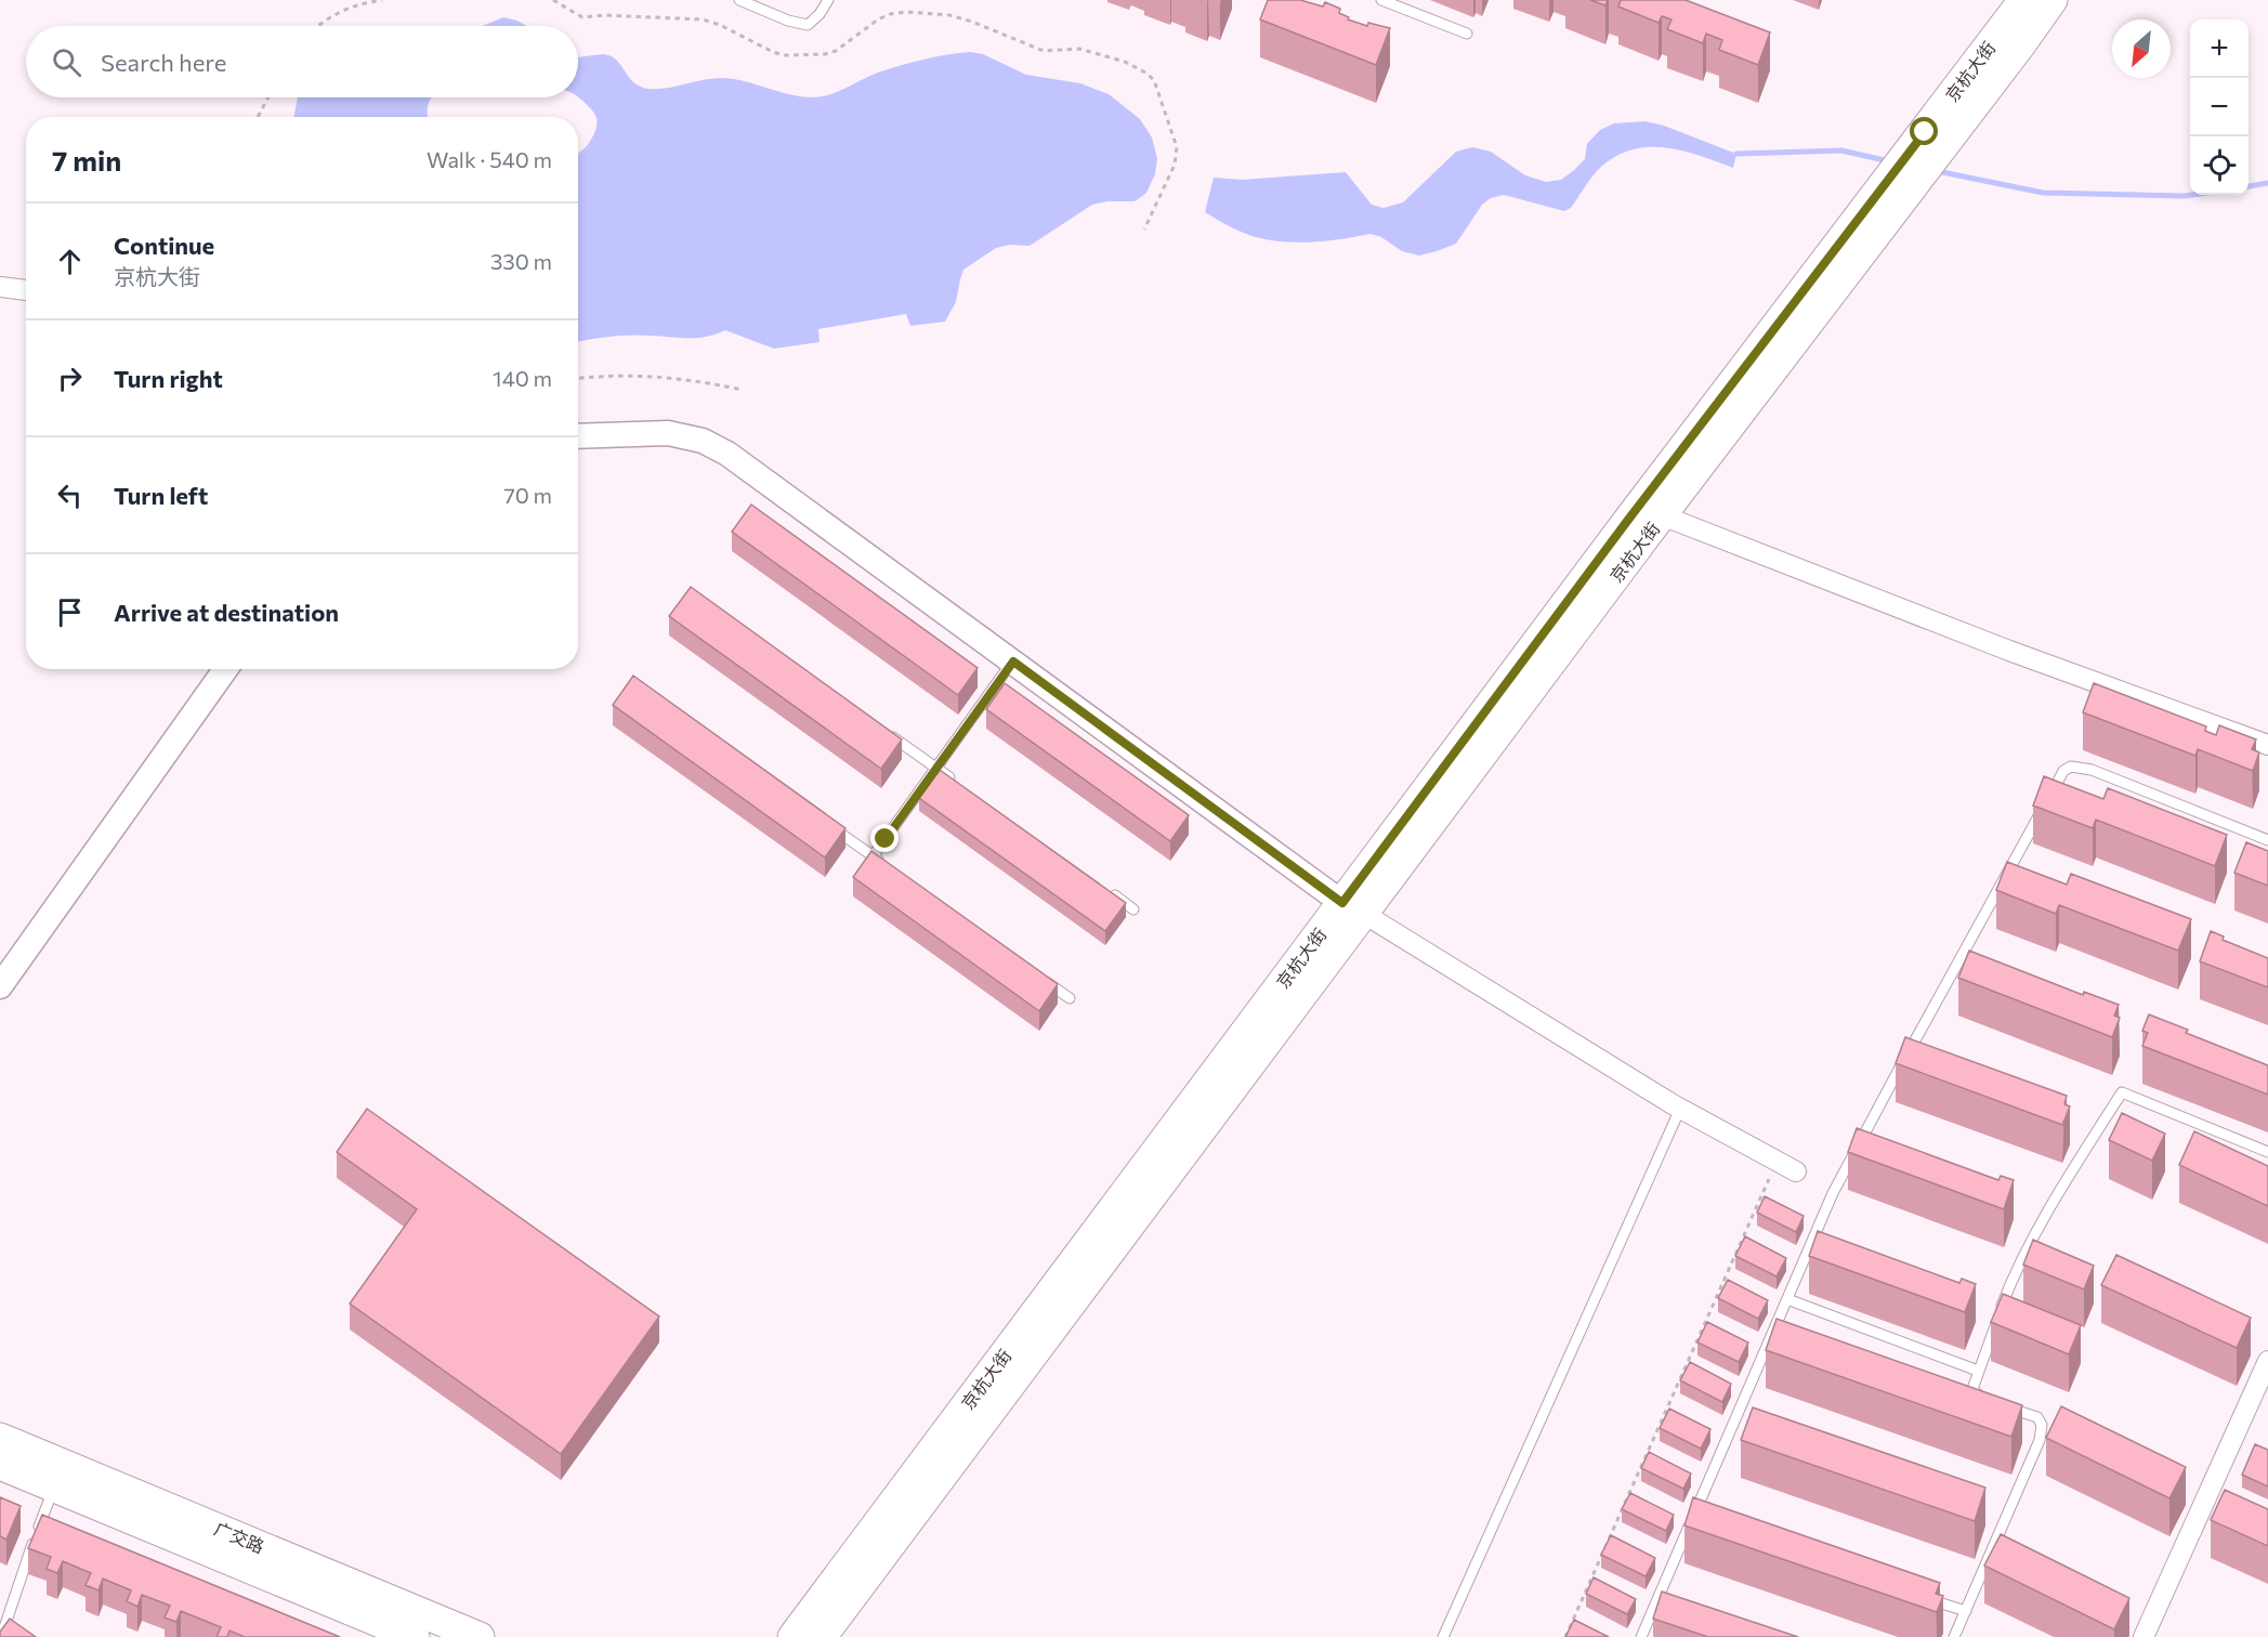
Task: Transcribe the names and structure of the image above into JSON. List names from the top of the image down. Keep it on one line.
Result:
{"streets":{"main road":["京杭大街","广交路"]},"north":"bottom left","page":{"map_buttons":["+","−"],"search":"Search here","heading":["7 min","Walk · 540 m"],"list":[["Continue","京杭大街","330 m"],["Turn right","140 m"],["Turn left","70 m"],"Arrive at destination"]}}
